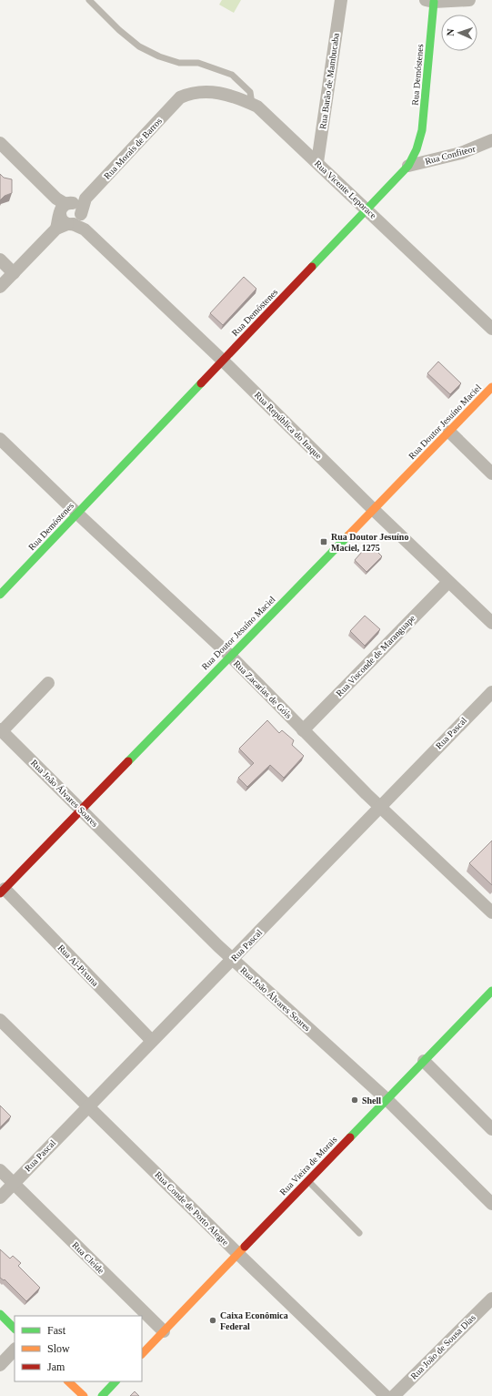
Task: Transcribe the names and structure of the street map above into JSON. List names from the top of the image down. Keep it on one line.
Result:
{"streets":{"street":["Rua Demóstenes","Rua Barão de Mambucaba","Rua Morais de Barros","Rua Confiteor","Rua Vicente Leporace","Rua Doutor Jesuíno Maciel","Rua República do Iraque","Rua Visconde de Maranguape","Rua Zacarias de Góis","Rua Pascal","Rua João Álvares Soares","Rua Ai-Pixuna","Rua Vieira de Morais","Rua Conde de Porto Alegre","Rua Cleide","Rua João de Sousa Dias"]},"crossings":[["Rua Demóstenes","Rua Confiteor"],["Rua Demóstenes","Rua Vicente Leporace"],["Rua Demóstenes","Rua República do Iraque"],["Rua Demóstenes","Rua Zacarias de Góis"],["Rua Barão de Mambucaba","Rua Vicente Leporace"],["Rua Morais de Barros","Rua Vicente Leporace"],["Rua Morais de Barros","Rua República do Iraque"],["Rua Doutor Jesuíno Maciel","Rua República do Iraque"],["Rua Doutor Jesuíno Maciel","Rua Zacarias de Góis"],["Rua Doutor Jesuíno Maciel","Rua João Álvares Soares"],["Rua Doutor Jesuíno Maciel","Rua Ai-Pixuna"],["Rua República do Iraque","Rua Visconde de Maranguape"],["Rua Visconde de Maranguape","Rua Zacarias de Góis"],["Rua Zacarias de Góis","Rua Pascal"],["Rua Pascal","Rua João Álvares Soares"],["Rua Pascal","Rua Ai-Pixuna"],["Rua Pascal","Rua Conde de Porto Alegre"],["Rua Pascal","Rua Cleide"],["Rua João Álvares Soares","Rua Vieira de Morais"],["Rua Vieira de Morais","Rua Conde de Porto Alegre"],["Rua Vieira de Morais","Rua Cleide"]],"places":{"transit":["Rua Doutor Jesuíno Maciel, 1275"],"other":["Shell","Caixa Econômica Federal"]},"legend":["Fast","Slow","Jam"],"north":"left"}
